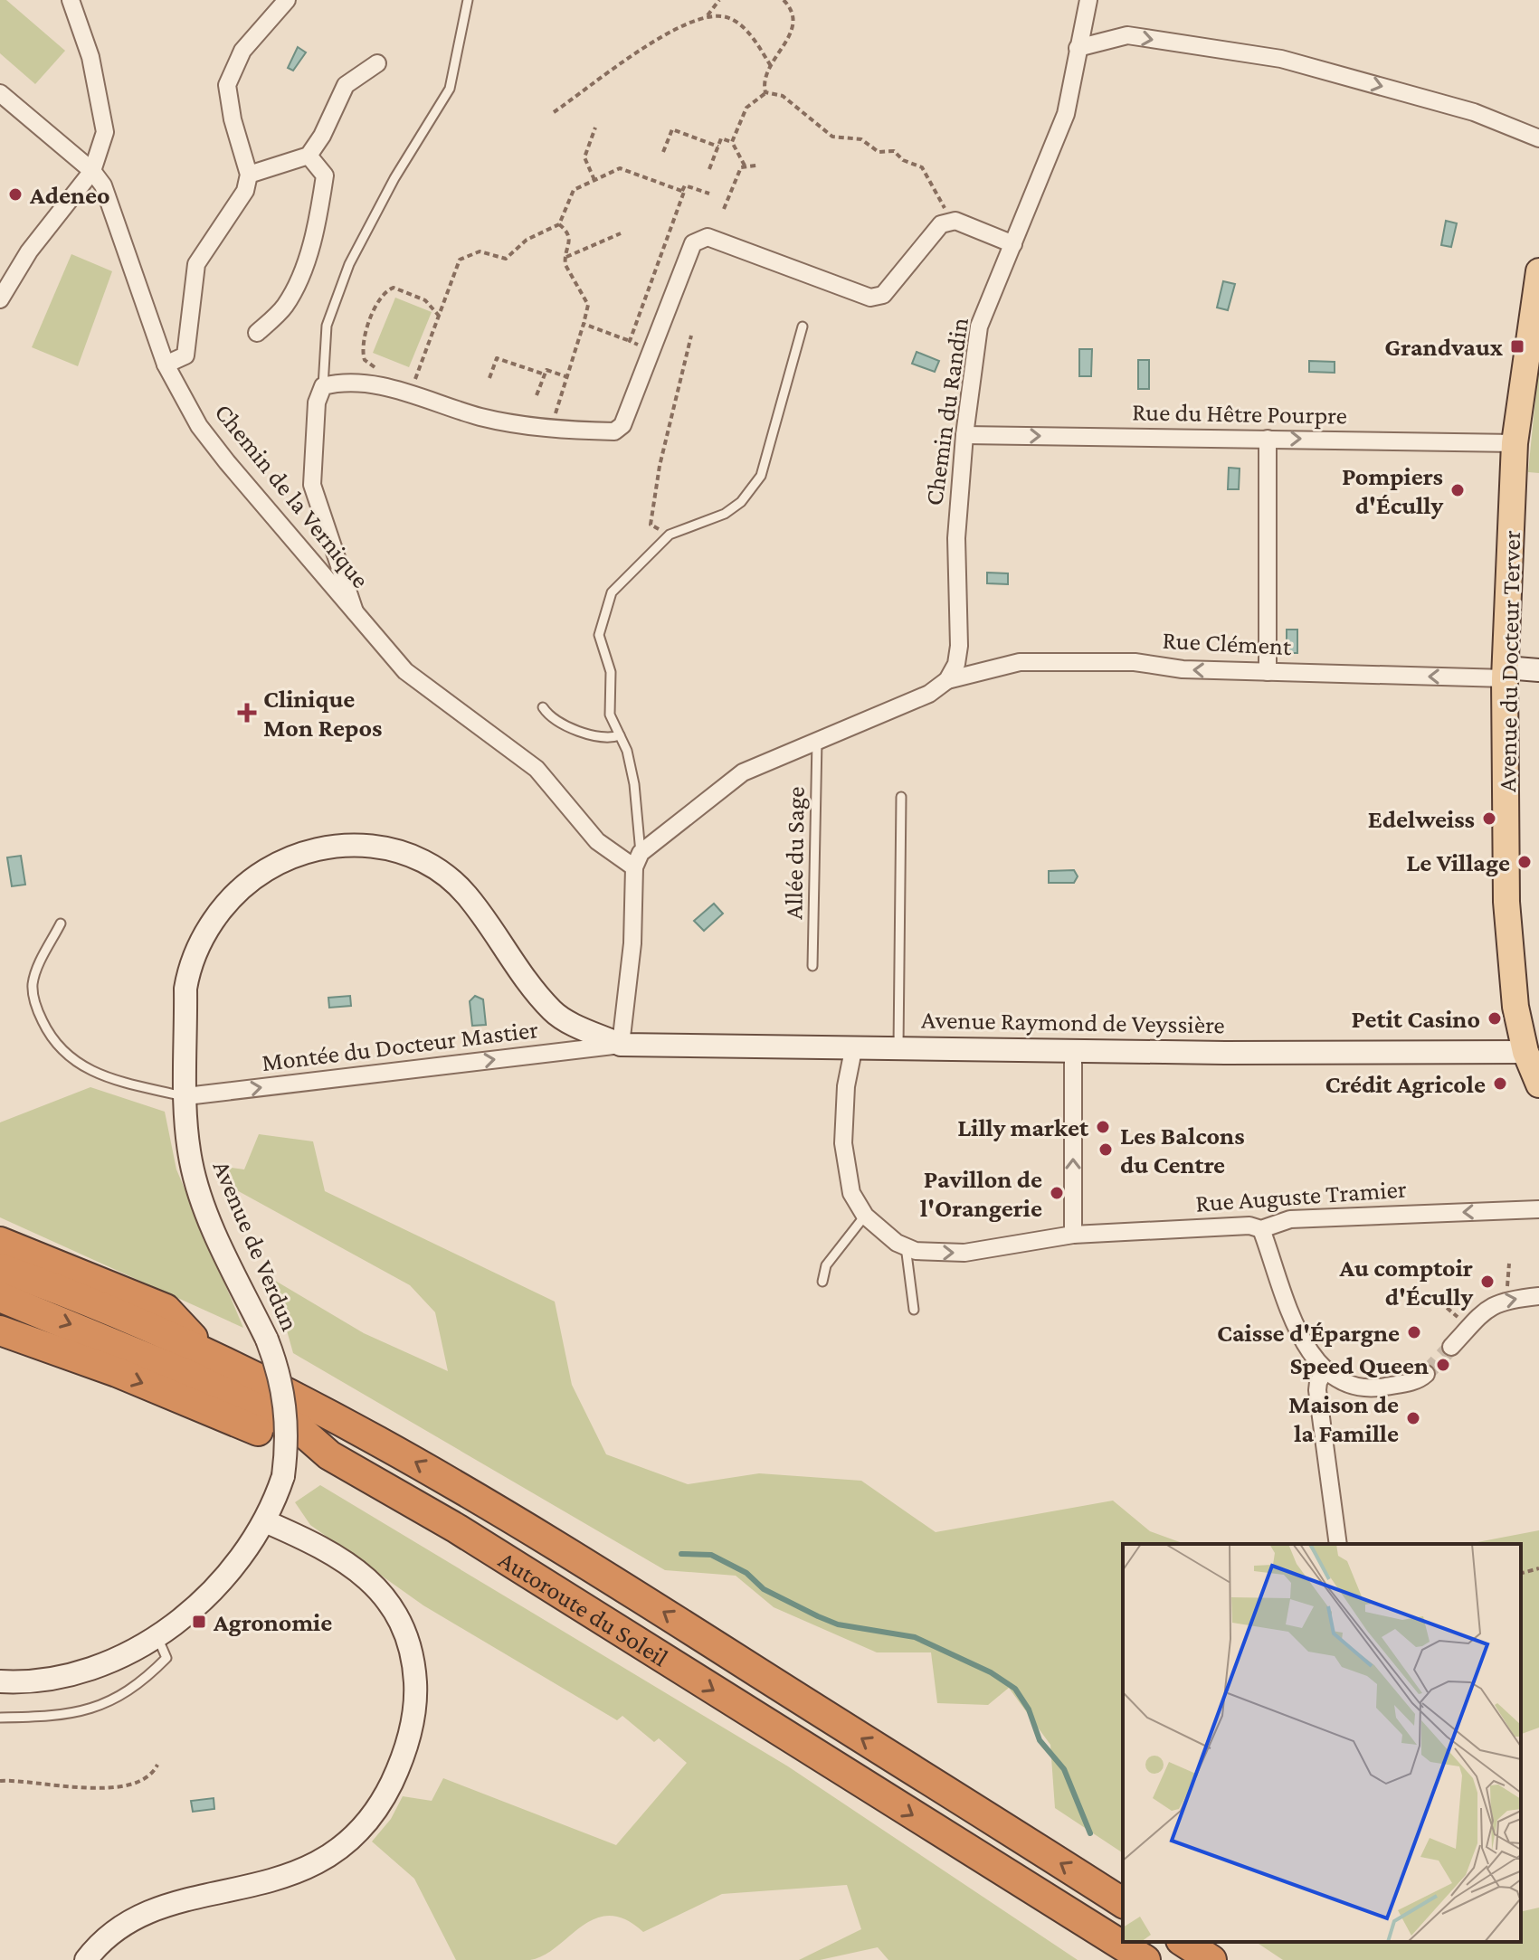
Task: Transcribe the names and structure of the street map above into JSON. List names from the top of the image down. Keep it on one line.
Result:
{"streets":{"highway":["Autoroute du Soleil"],"main road":["Avenue du Docteur Terver","Avenue Raymond de Veyssière","Avenue de Verdun"],"street":["Chemin du Randin","Rue du Hêtre Pourpre","Chemin de la Vernique","Rue Clément","Montée du Docteur Mastier","Rue Auguste Tramier"],"lane":["Allée du Sage"]},"crossings":[["Chemin du Randin","Rue du Hêtre Pourpre"],["Chemin du Randin","Rue Clément"],["Rue du Hêtre Pourpre","Avenue du Docteur Terver"],["Rue Clément","Avenue du Docteur Terver"],["Avenue du Docteur Terver","Avenue Raymond de Veyssière"],["Avenue Raymond de Veyssière","Montée du Docteur Mastier"],["Avenue Raymond de Veyssière","Rue Auguste Tramier"],["Avenue Raymond de Veyssière","Avenue de Verdun"],["Montée du Docteur Mastier","Avenue de Verdun"]],"one_way":["Rue du Hêtre Pourpre","Rue Clément","Montée du Docteur Mastier"],"places":{"other":["Adeneo","Pompiers d'Écully","Edelweiss","Le Village","Petit Casino","Crédit Agricole","Lilly market","Les Balcons du Centre","Pavillon de l'Orangerie","Au comptoir d'Écully","Caisse d'Épargne","Speed Queen","Maison de la Famille"],"transit":["Grandvaux","Agronomie"],"health":["Clinique Mon Repos"]}}
